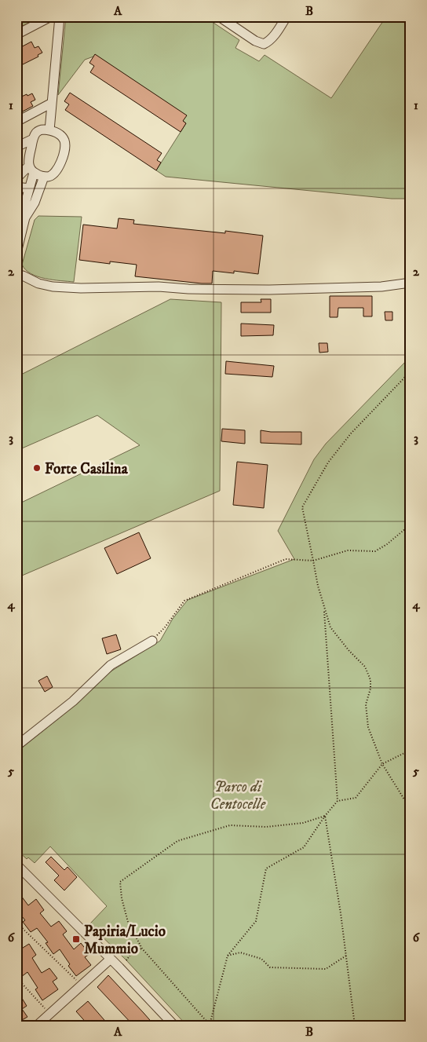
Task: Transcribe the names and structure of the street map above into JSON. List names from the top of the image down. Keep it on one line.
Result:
{"parks":["Parco di Centocelle"],"places":{"other":["Forte Casilina"],"transit":["Papiria/Lucio Mummio"]},"grid":{"columns":["A","B"],"rows":["1","2","3","4","5","6"]}}
